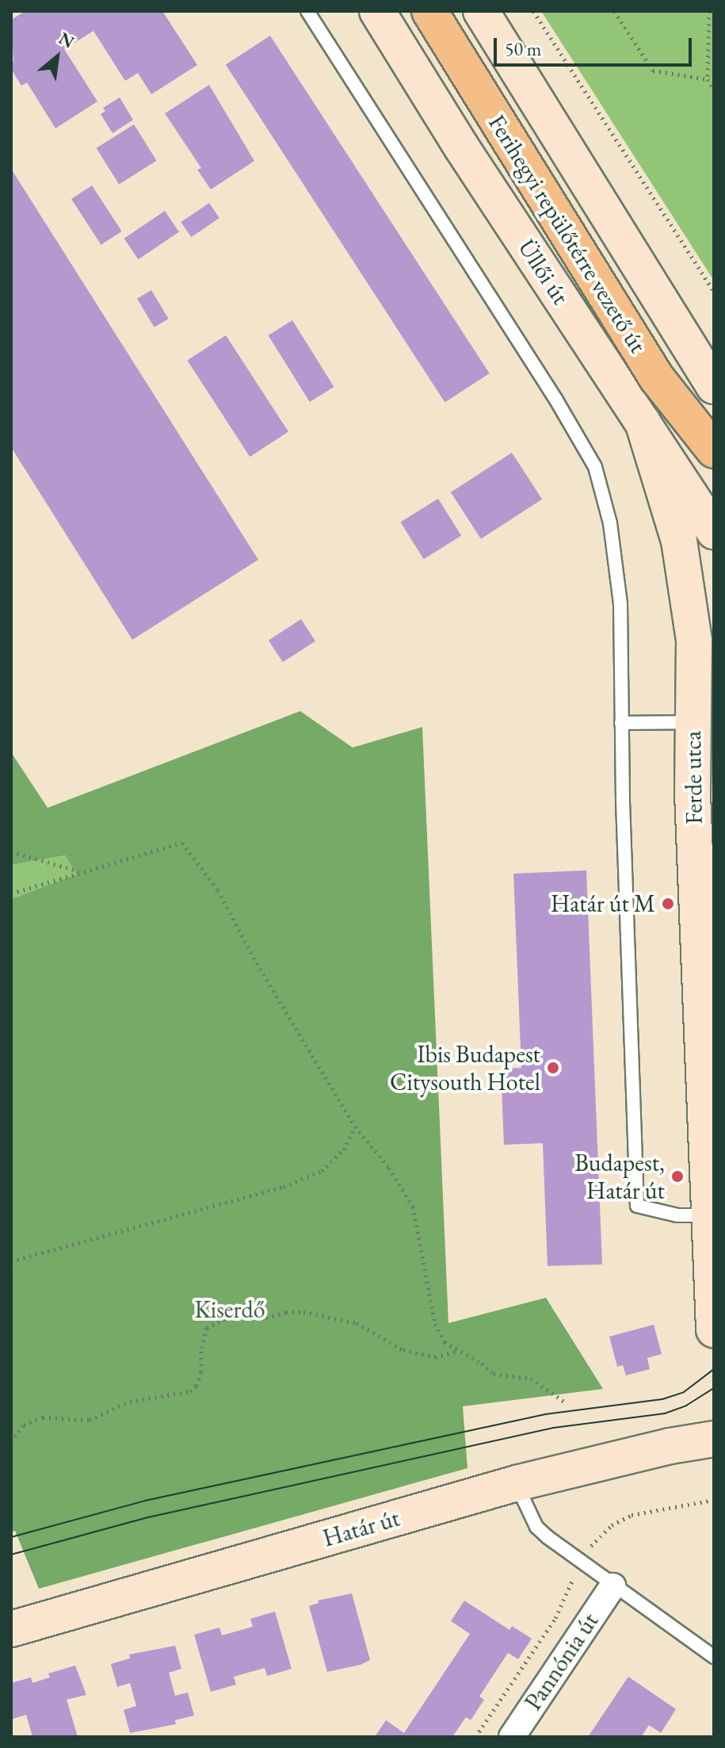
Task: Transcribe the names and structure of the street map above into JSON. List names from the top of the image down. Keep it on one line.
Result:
{"streets":{"main road":["Ferihegyi repülőtérre vezető út","Üllői út","Ferde utca","Határ út"],"street":["Pannónia út"]},"crossings":[["Üllői út","Ferde utca"]],"parks":["Kiserdő"],"places":["Határ út M","Ibis Budapest Citysouth Hotel","Budapest, Határ út"],"scale_bar":"50 m","north":"top right"}
